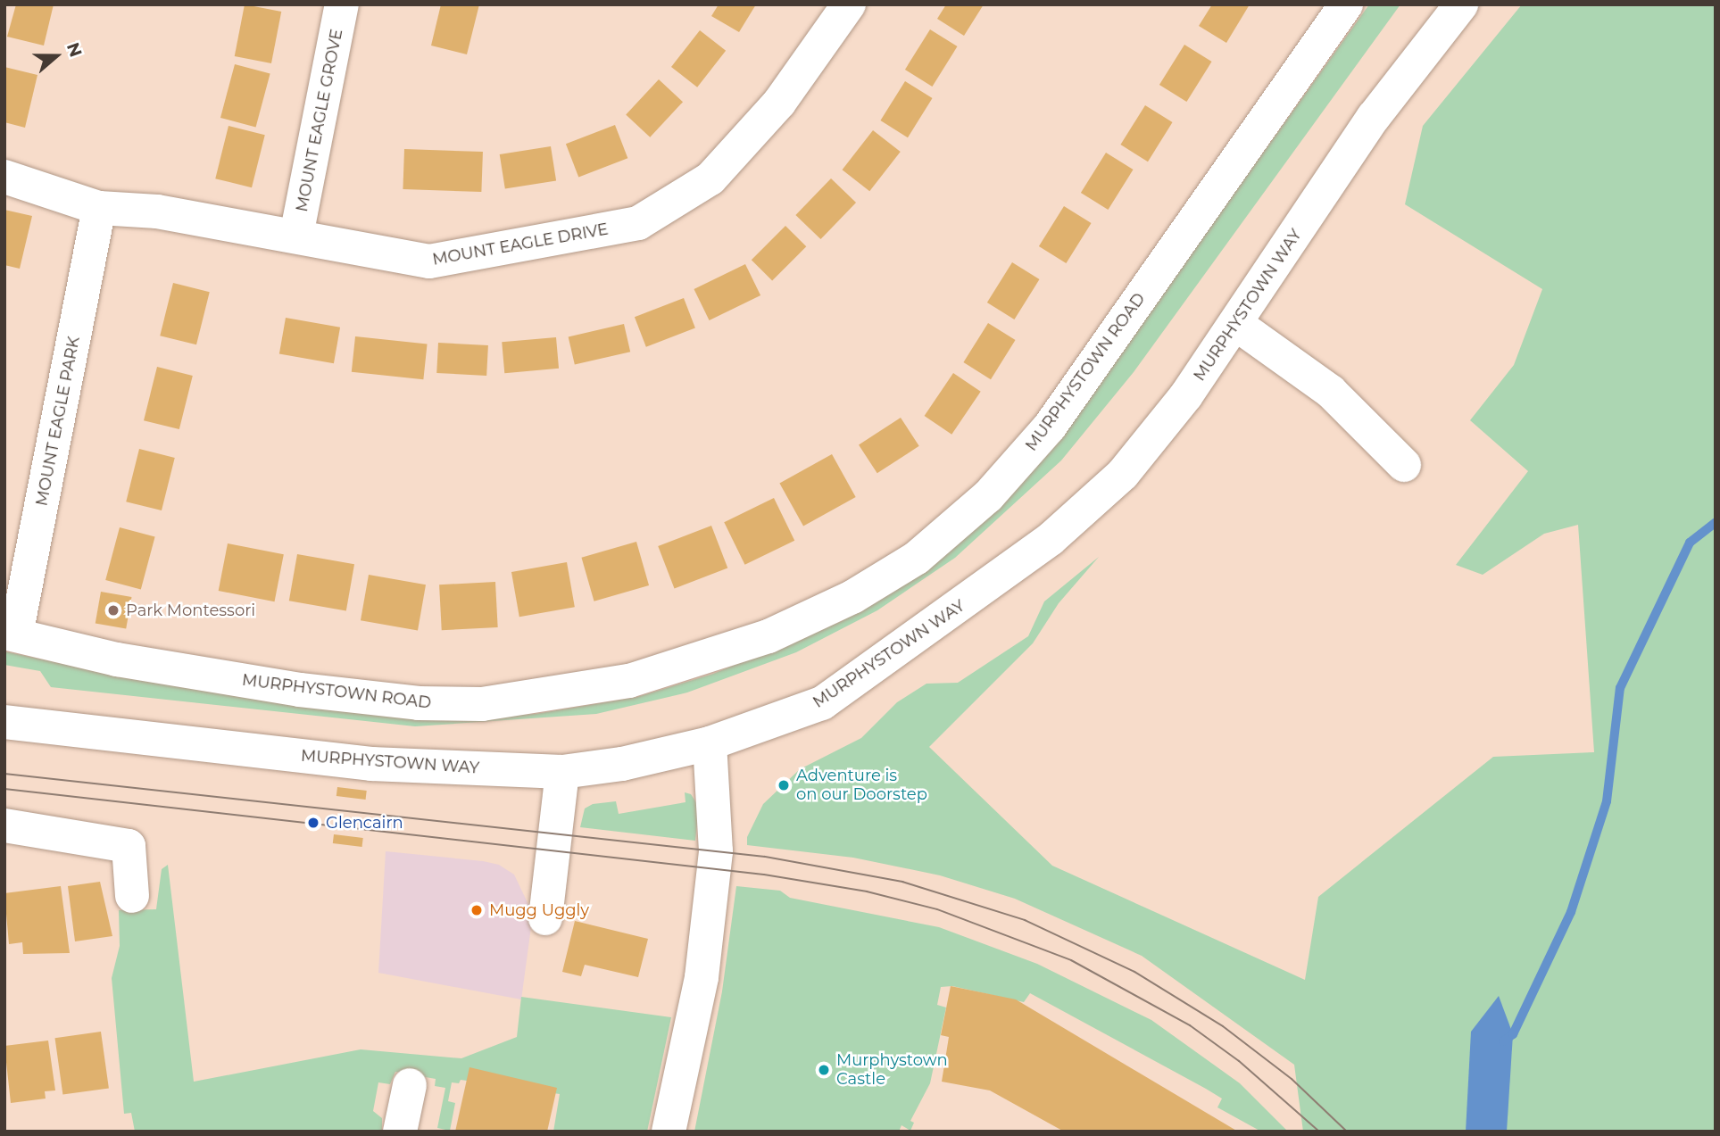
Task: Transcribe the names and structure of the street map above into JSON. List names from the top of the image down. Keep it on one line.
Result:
{"streets":{"street":["MOUNT EAGLE GROVE","MOUNT EAGLE DRIVE","MURPHYSTOWN WAY","MURPHYSTOWN ROAD","MOUNT EAGLE PARK"]},"crossings":[["MOUNT EAGLE GROVE","MOUNT EAGLE DRIVE"],["MOUNT EAGLE DRIVE","MOUNT EAGLE PARK"],["MURPHYSTOWN ROAD","MOUNT EAGLE PARK"]],"places":["Park Montessori","Adventure is on our Doorstep","Glencairn","Mugg Uggly","Murphystown Castle"],"north":"right"}
